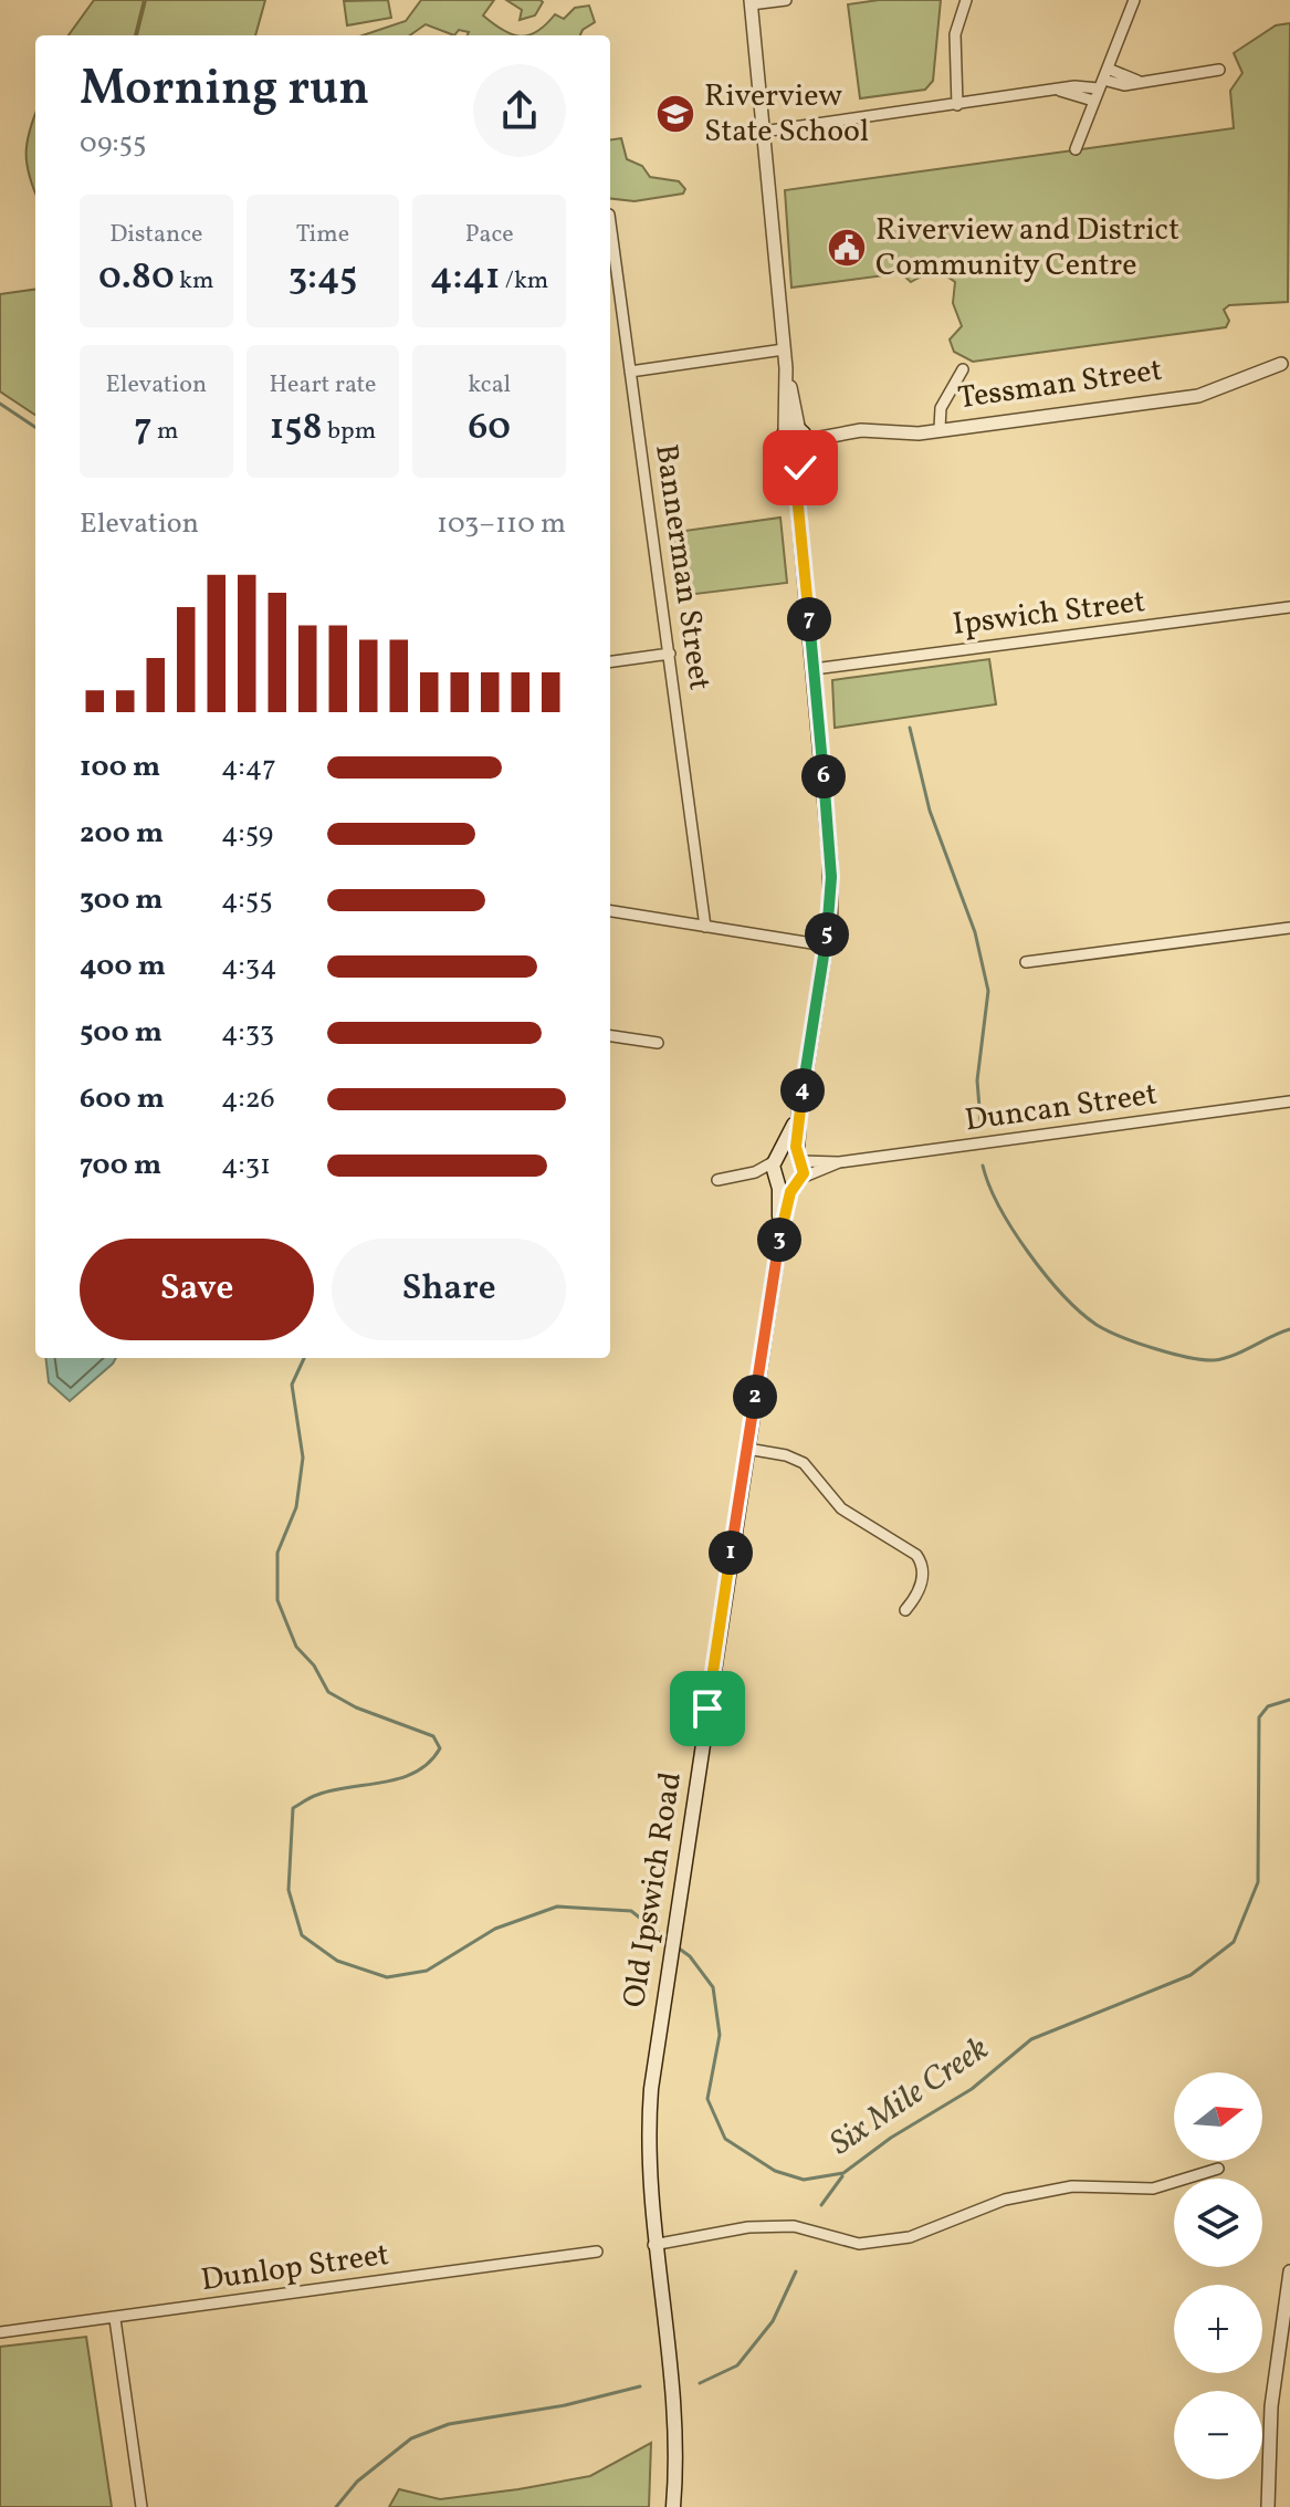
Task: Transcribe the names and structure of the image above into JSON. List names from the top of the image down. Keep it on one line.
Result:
{"streets":{"main road":["Old Ipswich Road"],"street":["Tessman Street","Bannerman Street","Ipswich Street","Duncan Street","Dunlop Street"]},"crossings":[["Duncan Street","Old Ipswich Road"]],"water":["Six Mile Creek"],"places":{"school or university":["Riverview State School"],"public building":["Riverview and District Community Centre"]},"north":"right","page":{"heading":["Morning run","09:55"],"stats":[["Distance","0.80 km"],["Time","3:45"],["Pace","4:41 /km"],["Elevation","7 m"],["Heart rate","158 bpm"],["kcal","60"]],"chart":["Elevation","103–110 m"],"pins":["7","6","5","4","3","2","1"],"list":[{"name":"100 m","note":"4:47"},{"name":"200 m","note":"4:59"},{"name":"300 m","note":"4:55"},{"name":"400 m","note":"4:34"},{"name":"500 m","note":"4:33"},{"name":"600 m","note":"4:26"},{"name":"700 m","note":"4:31"}],"buttons":["Save","Share"],"map_buttons":["+","−"]}}
